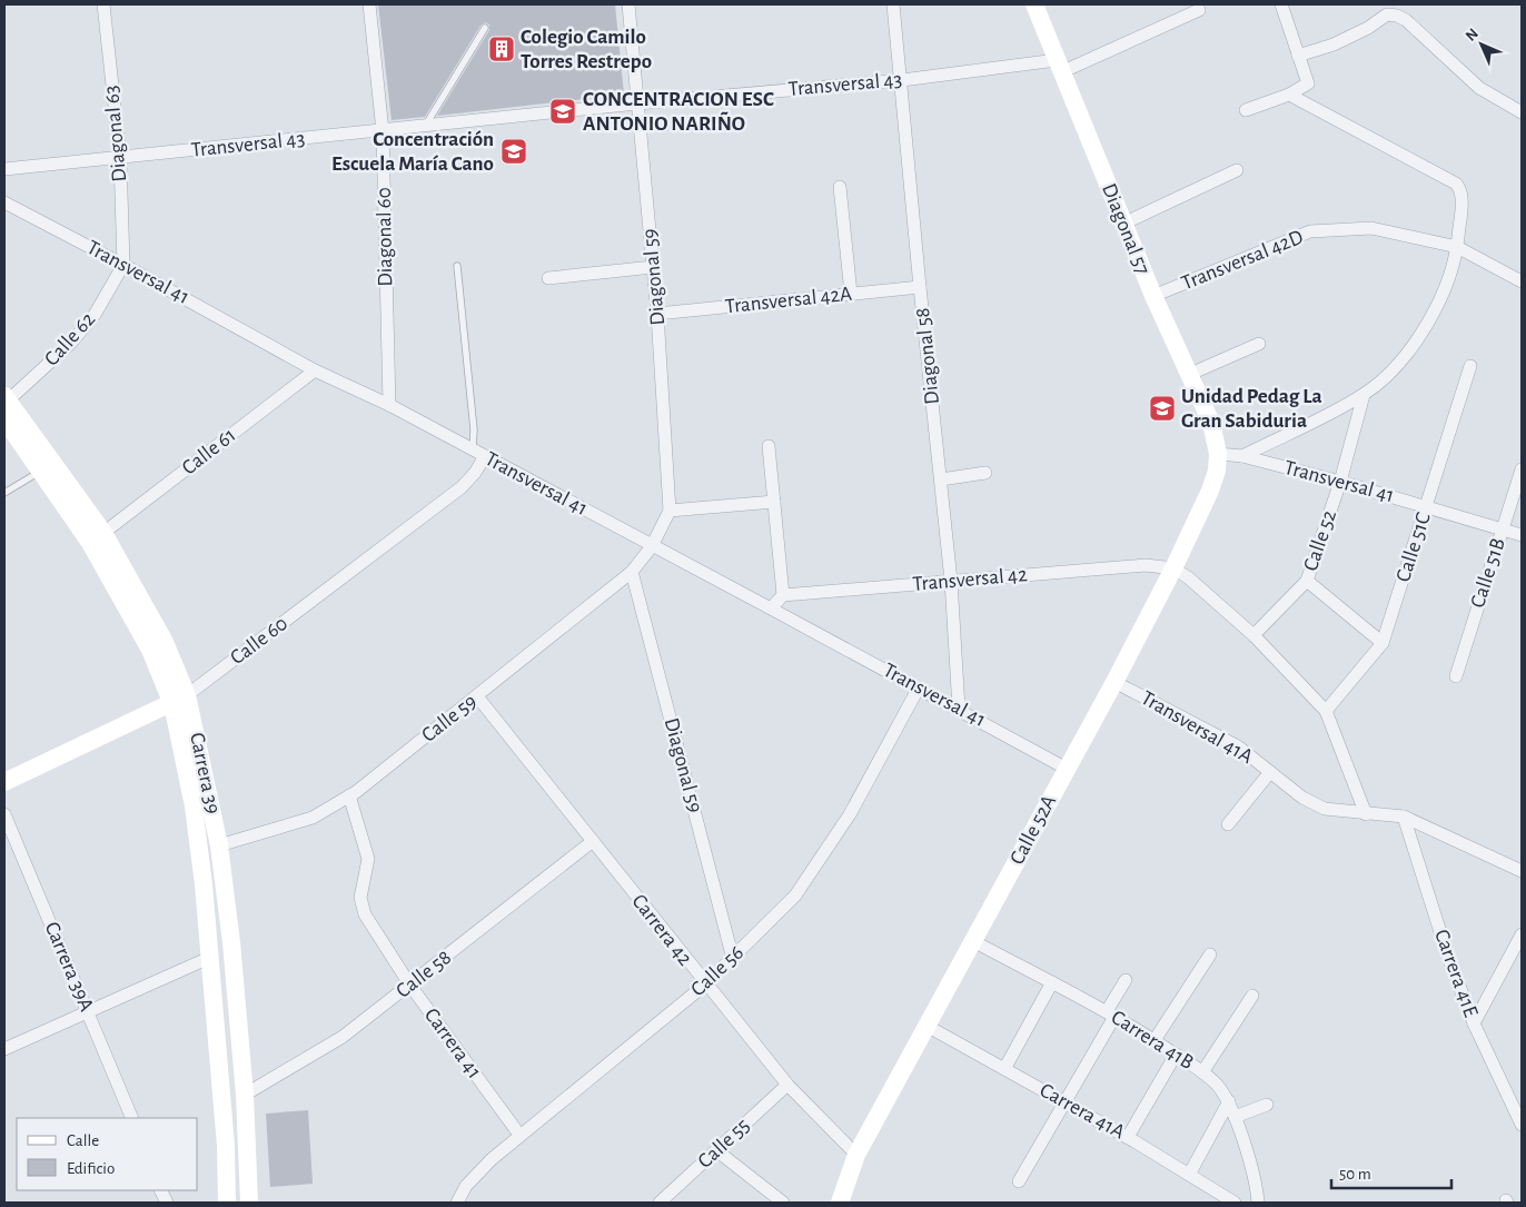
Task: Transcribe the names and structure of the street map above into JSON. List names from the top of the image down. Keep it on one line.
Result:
{"streets":{"main road":["Diagonal 57","Calle 60","Carrera 39","Calle 52A"],"street":["Transversal 43","Diagonal 63","Diagonal 60","Transversal 42D","Transversal 41","Diagonal 59","Transversal 42A","Calle 62","Diagonal 58","Calle 61","Calle 52","Calle 51C","Calle 51B","Transversal 42","Calle 59","Transversal 41A","Carrera 42","Carrera 39A","Calle 56","Carrera 41E","Calle 58","Carrera 41B","Carrera 41","Carrera 41A","Calle 55"]},"crossings":[["Transversal 43","Diagonal 63"],["Transversal 43","Diagonal 57"],["Transversal 43","Diagonal 60"],["Transversal 43","Diagonal 59"],["Transversal 43","Diagonal 58"],["Diagonal 63","Transversal 41"],["Diagonal 63","Calle 62"],["Diagonal 57","Transversal 42D"],["Diagonal 57","Transversal 41"],["Diagonal 57","Calle 52A"],["Diagonal 60","Transversal 41"],["Transversal 41","Calle 62"],["Transversal 41","Diagonal 58"],["Transversal 41","Calle 61"],["Transversal 41","Calle 52"],["Transversal 41","Calle 51C"],["Transversal 41","Calle 51B"],["Transversal 41","Calle 60"],["Transversal 41","Calle 59"],["Transversal 41","Calle 52A"],["Transversal 41","Calle 56"],["Diagonal 59","Transversal 42A"],["Diagonal 59","Calle 59"],["Diagonal 59","Calle 56"],["Transversal 42A","Diagonal 58"],["Calle 62","Carrera 39"],["Diagonal 58","Transversal 42"],["Calle 61","Carrera 39"],["Transversal 42","Calle 52A"],["Calle 60","Carrera 39"],["Calle 59","Carrera 39"],["Calle 59","Carrera 42"],["Calle 59","Carrera 41"],["Transversal 41A","Calle 52A"],["Transversal 41A","Carrera 41E"],["Carrera 39","Calle 58"],["Calle 52A","Carrera 42"],["Calle 52A","Carrera 41B"],["Calle 52A","Carrera 41A"],["Carrera 42","Calle 56"],["Carrera 42","Calle 58"],["Carrera 42","Calle 55"],["Calle 56","Carrera 41"],["Calle 58","Carrera 41"]],"places":{"building":["Colegio Camilo Torres Restrepo"],"school or university":["CONCENTRACION ESC ANTONIO NARIÑO","Concentración Escuela María Cano","Unidad Pedag La Gran Sabiduria"]},"legend":["Calle","Edificio"],"scale_bar":"50 m","north":"top left"}
